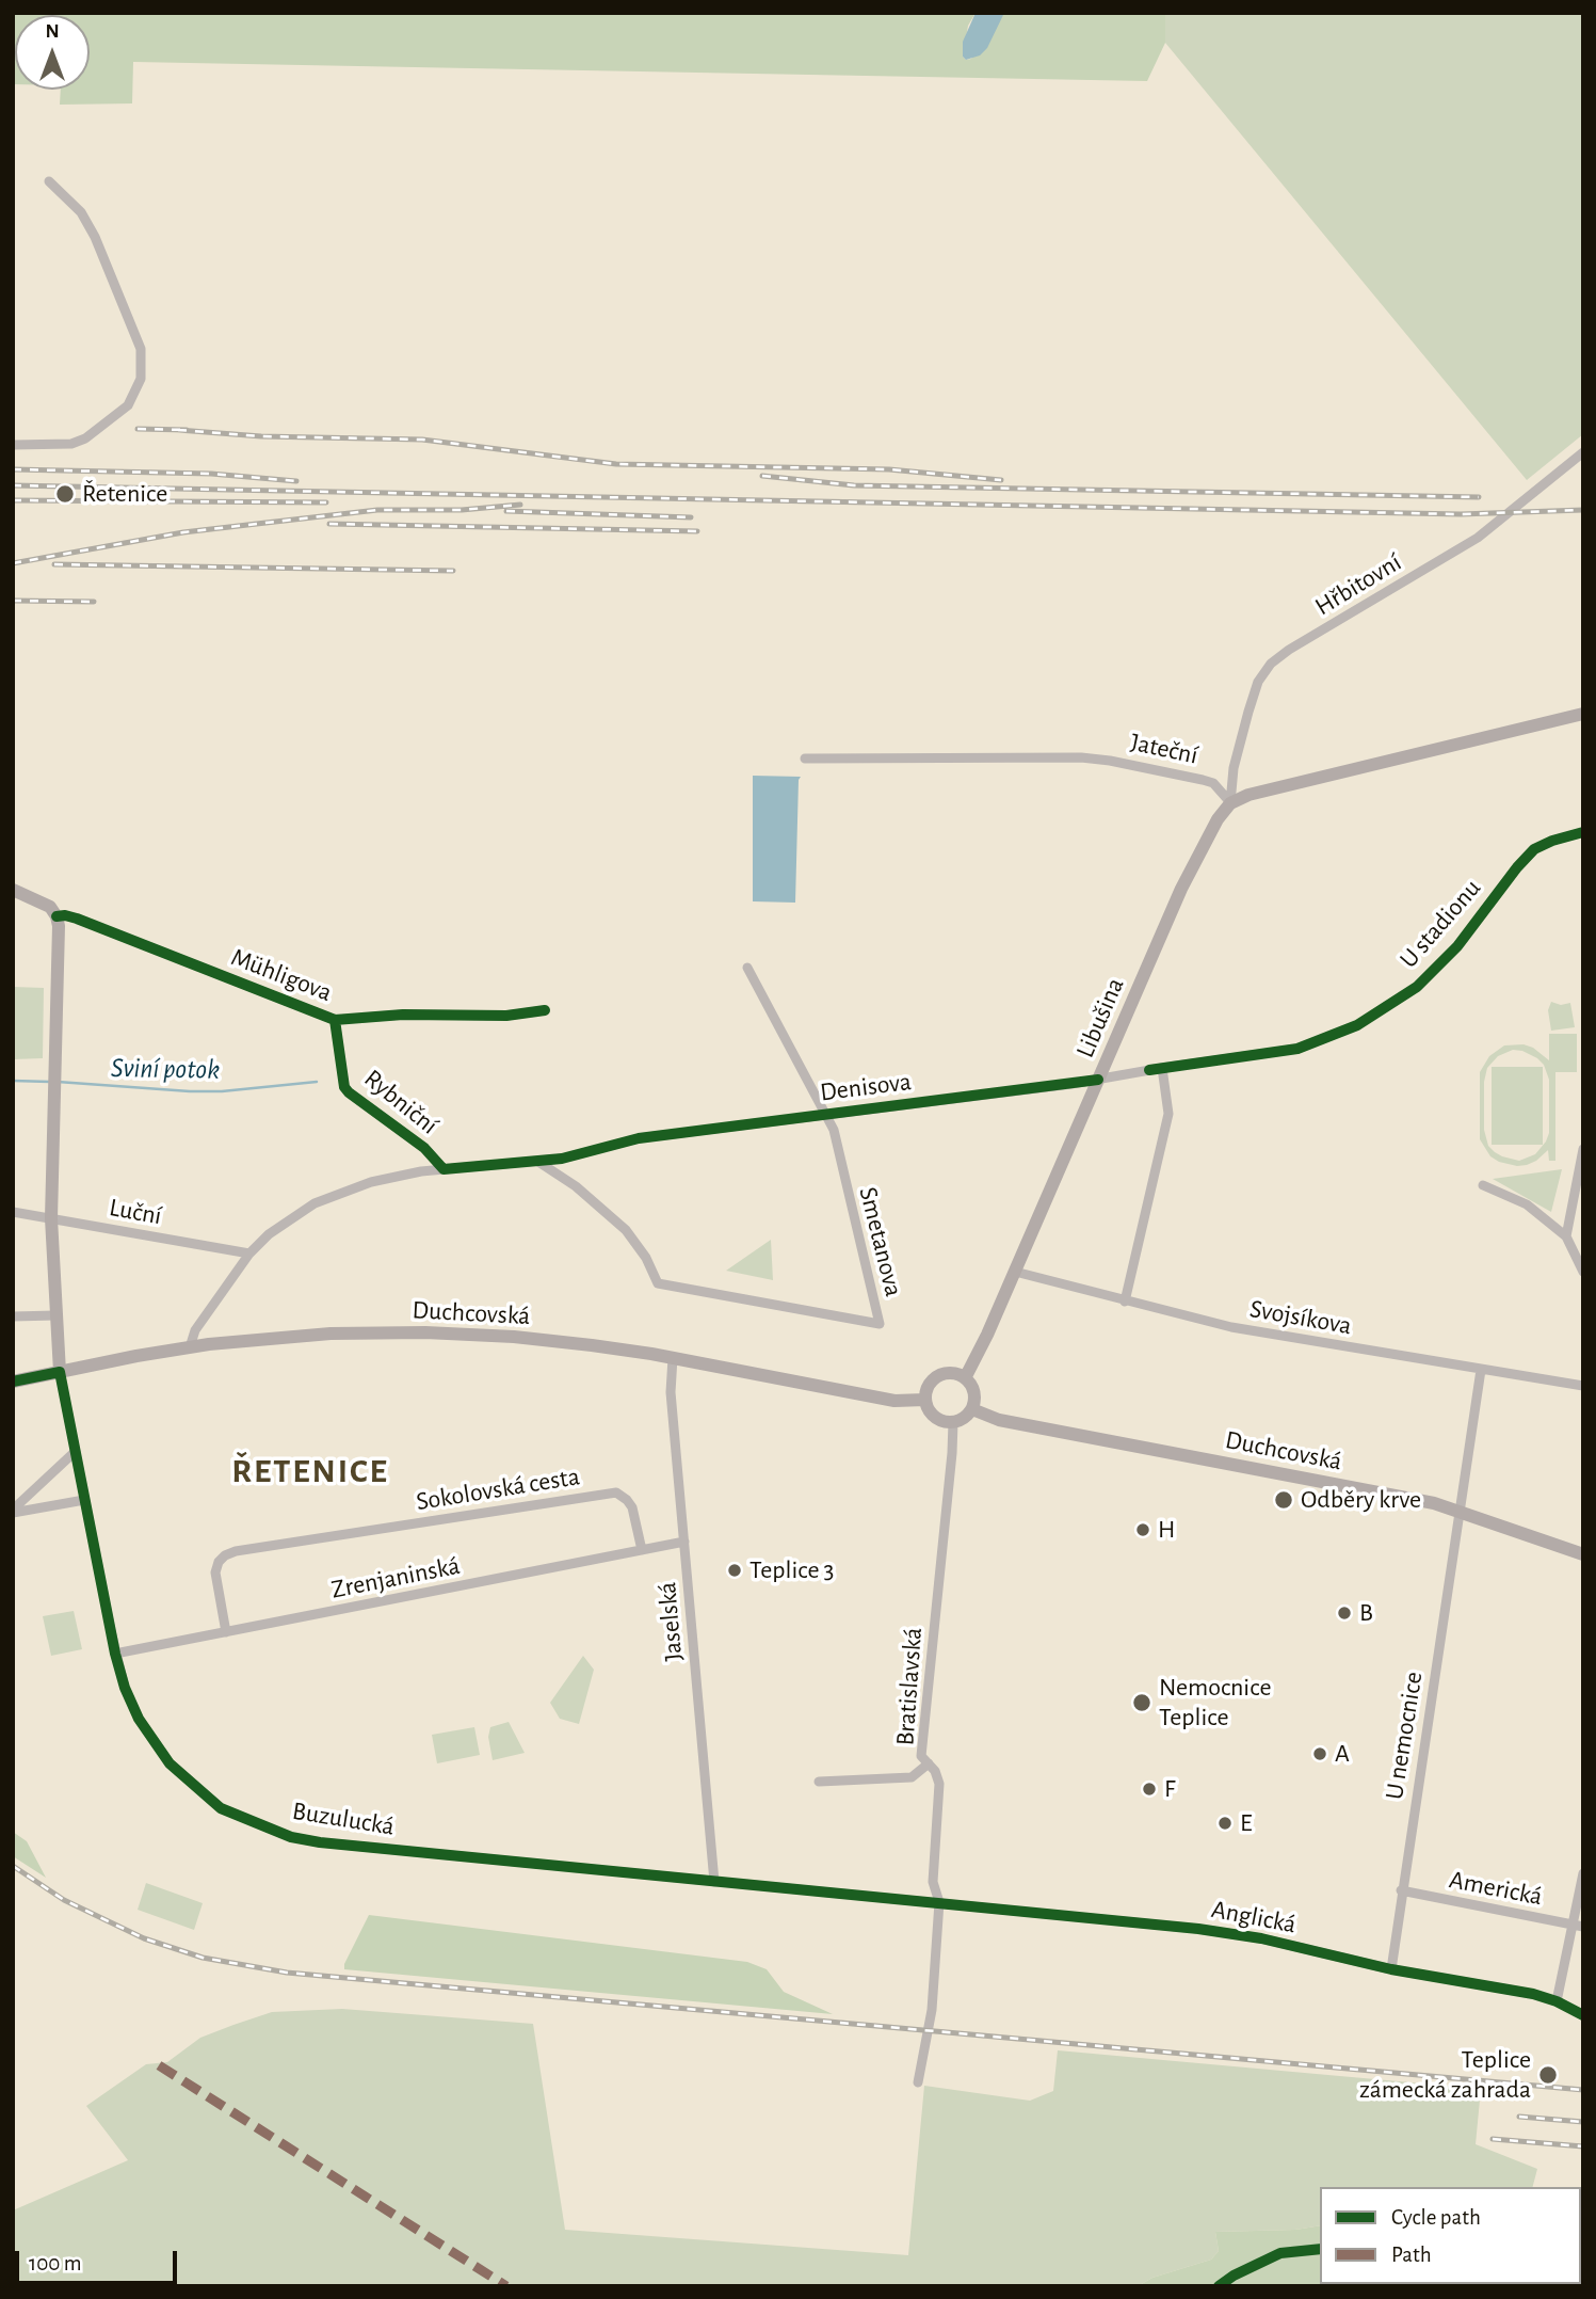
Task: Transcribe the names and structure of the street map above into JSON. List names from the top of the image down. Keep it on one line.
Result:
{"streets":{"main road":["Libušina","Duchcovská"],"street":["Hřbitovní","Jateční","U stadionu","Mühligova","Denisova","Rybniční","Luční","Smetanova","Svojsíkova","Sokolovská cesta","Zrenjaninská","Jaselská","Bratislavská","U nemocnice","Buzulucká","Americká","Anglická"]},"crossings":[["Hřbitovní","Jateční"],["Hřbitovní","Libušina"],["Jateční","Libušina"],["U stadionu","Libušina"],["U stadionu","Denisova"],["Mühligova","Rybniční"],["Libušina","Denisova"],["Libušina","Duchcovská"],["Libušina","Svojsíkova"],["Libušina","Bratislavská"],["Denisova","Rybniční"],["Denisova","Luční"],["Denisova","Smetanova"],["Denisova","Duchcovská"],["Duchcovská","Jaselská"],["Duchcovská","Bratislavská"],["Duchcovská","U nemocnice"],["Duchcovská","Buzulucká"],["Svojsíkova","U nemocnice"],["Sokolovská cesta","Zrenjaninská"],["Zrenjaninská","Jaselská"],["Zrenjaninská","Buzulucká"],["Jaselská","Buzulucká"],["Bratislavská","Buzulucká"],["Bratislavská","Anglická"],["U nemocnice","Americká"],["U nemocnice","Anglická"],["Buzulucká","Anglická"]],"districts":["ŘETENICE"],"water":["Sviní potok"],"places":["Řetenice","Odběry krve","H","Teplice 3","B","Nemocnice Teplice","A","F","E","Teplice zámecká zahrada"],"legend":["Cycle path","Path"],"scale_bar":"100 m","north":"top"}
